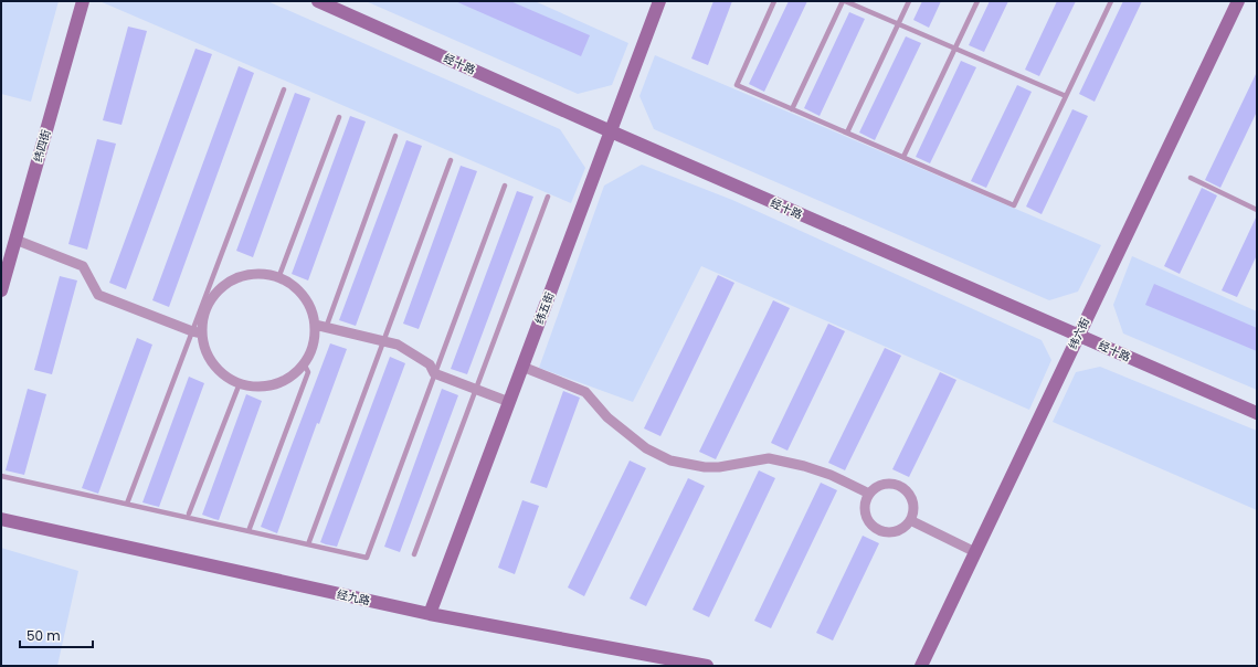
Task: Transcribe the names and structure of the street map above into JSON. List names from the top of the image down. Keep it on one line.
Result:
{"streets":{"street":["经十路","纬四街","纬五街","纬六街","经九路"]},"crossings":[["经十路","纬五街"],["经十路","纬六街"],["纬五街","经九路"]],"scale_bar":"50 m"}
